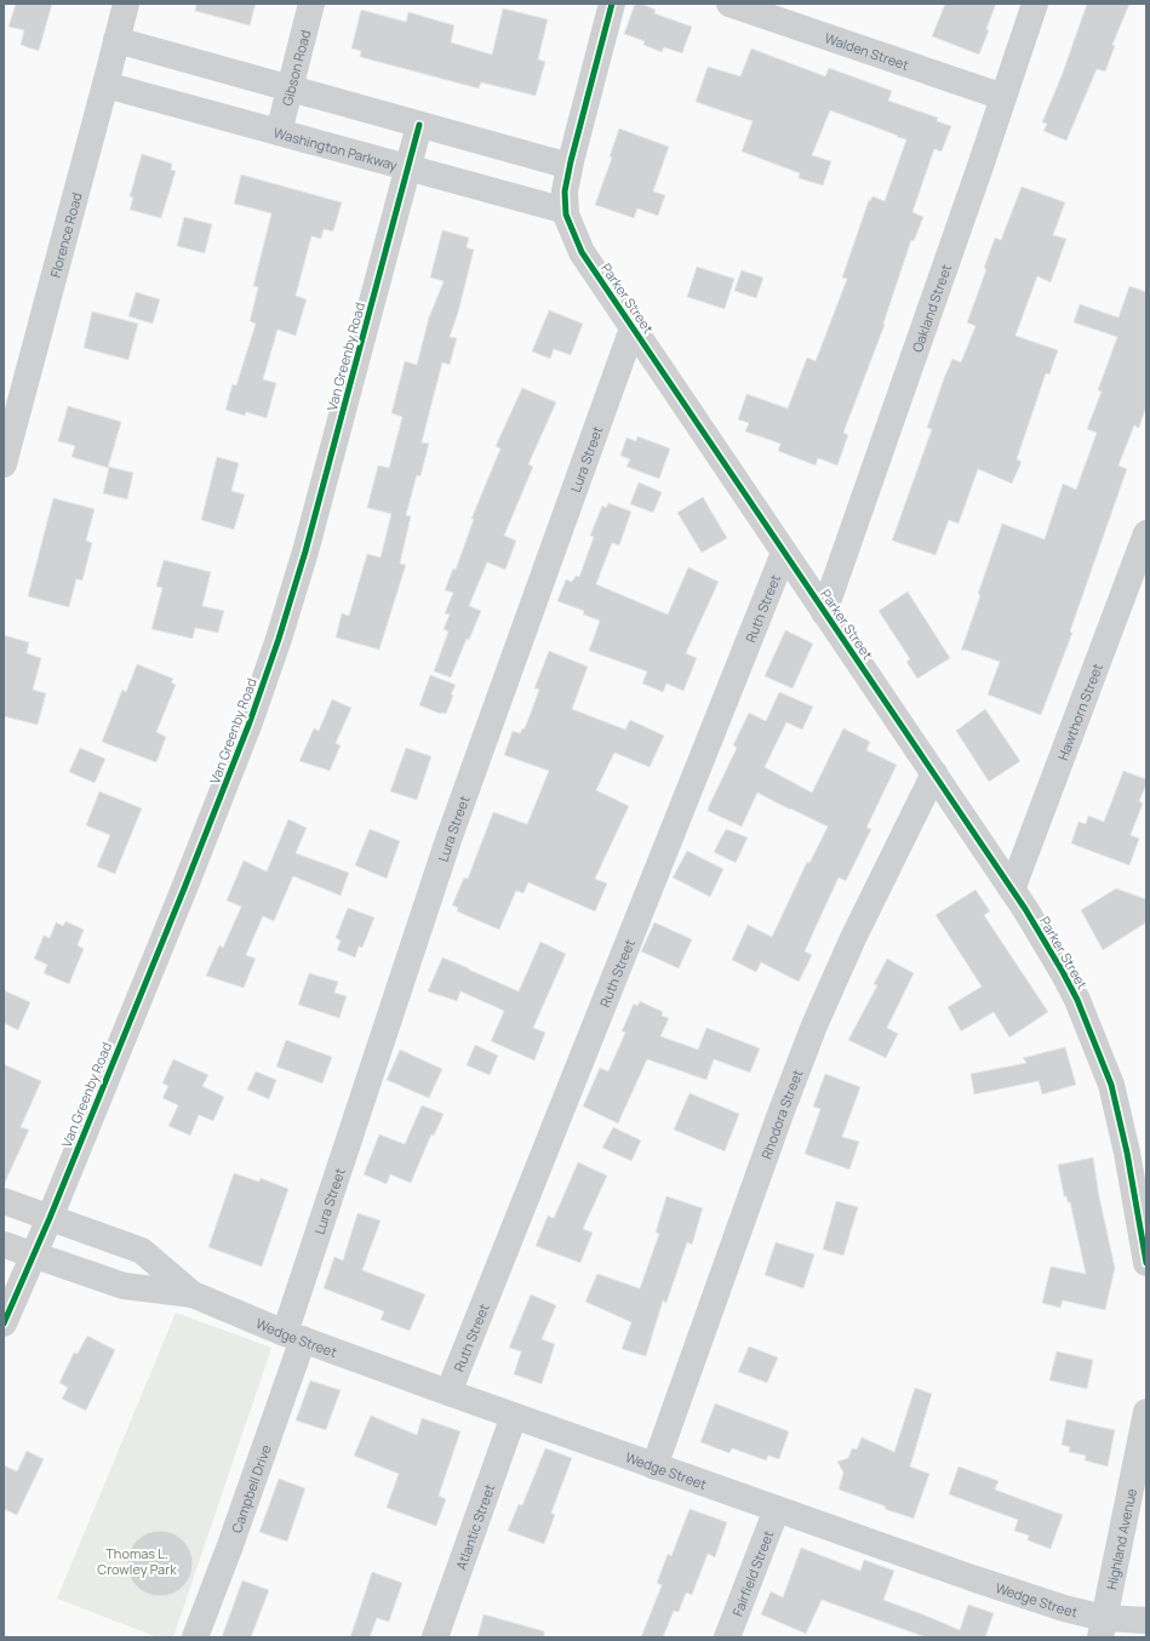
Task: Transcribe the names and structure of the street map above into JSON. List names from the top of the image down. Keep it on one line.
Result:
{"streets":{"street":["Walden Street","Gibson Road","Washington Parkway","Florence Road","Parker Street","Oakland Street","Van Greenby Road","Lura Street","Ruth Street","Hawthorn Street","Rhodora Street","Wedge Street","Campbell Drive","Atlantic Street","Highland Avenue","Fairfield Street"]},"crossings":[["Walden Street","Oakland Street"],["Gibson Road","Washington Parkway"],["Washington Parkway","Florence Road"],["Washington Parkway","Parker Street"],["Washington Parkway","Van Greenby Road"],["Parker Street","Oakland Street"],["Parker Street","Lura Street"],["Parker Street","Ruth Street"],["Parker Street","Hawthorn Street"],["Parker Street","Rhodora Street"],["Van Greenby Road","Wedge Street"],["Lura Street","Wedge Street"],["Lura Street","Campbell Drive"],["Ruth Street","Wedge Street"],["Rhodora Street","Wedge Street"],["Wedge Street","Campbell Drive"],["Wedge Street","Atlantic Street"],["Wedge Street","Highland Avenue"],["Wedge Street","Fairfield Street"]],"parks":["Thomas L. Crowley Park"]}
